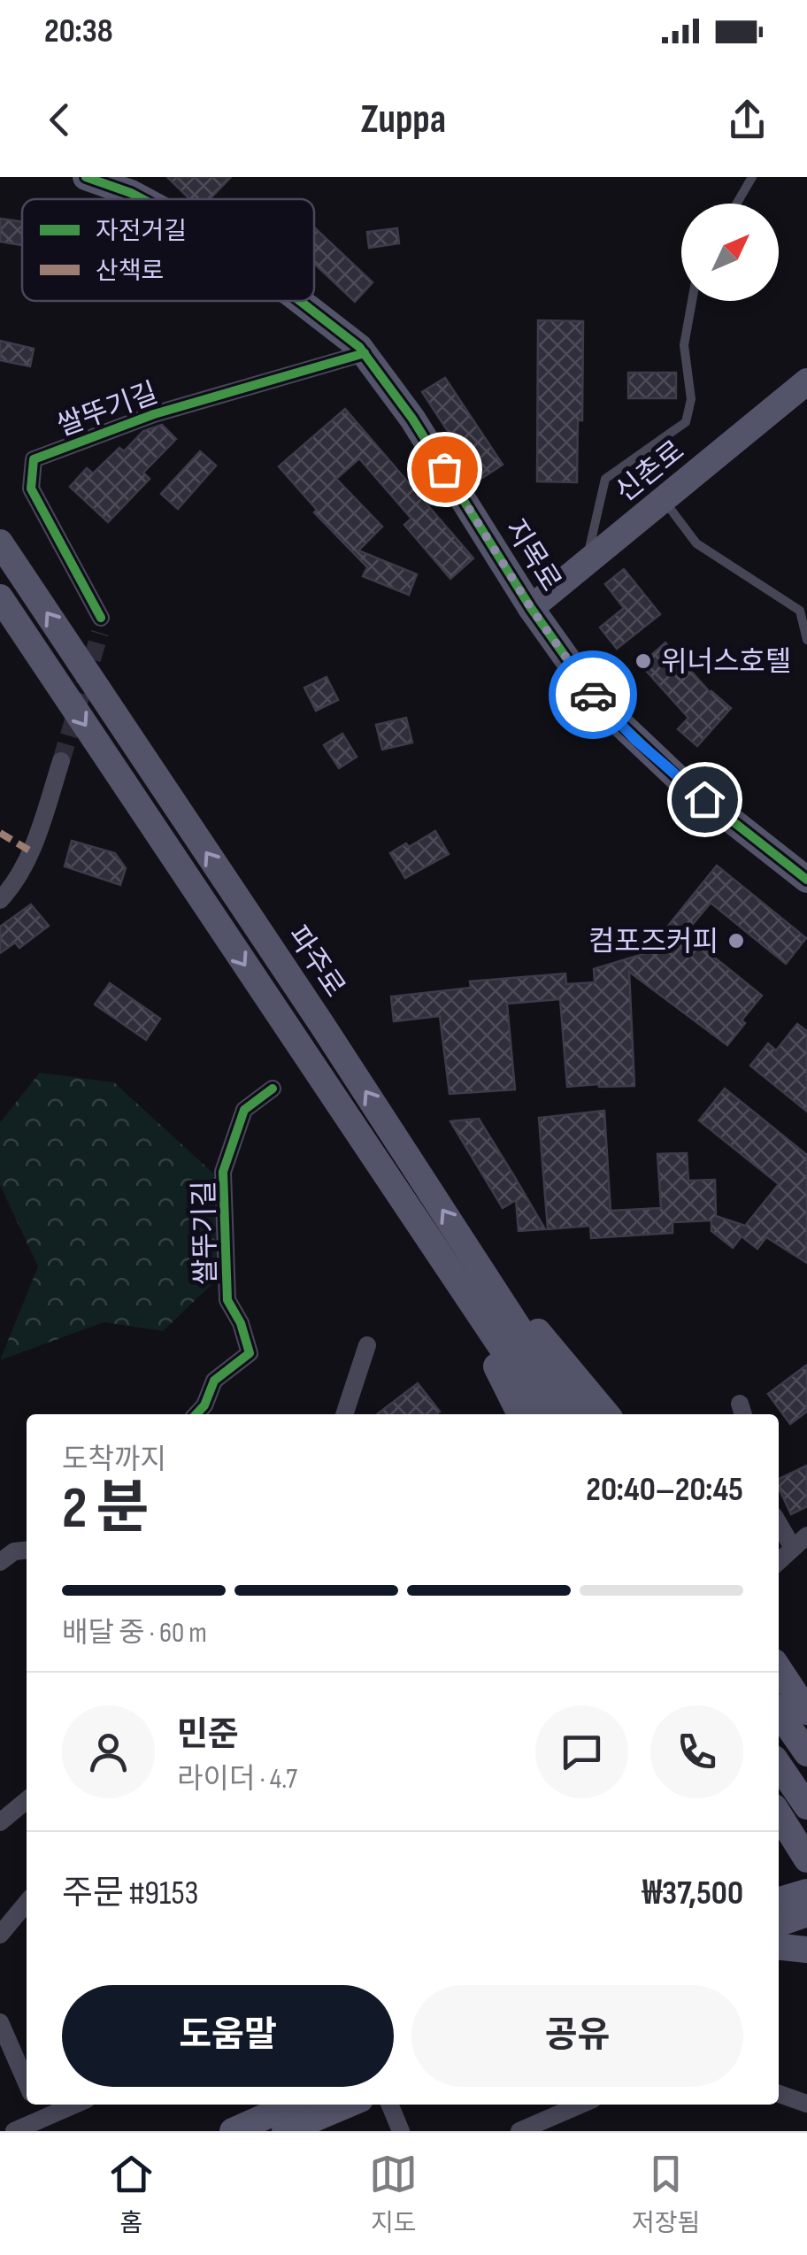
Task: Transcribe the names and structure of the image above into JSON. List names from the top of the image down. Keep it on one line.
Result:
{"streets":{"main road":["신촌로","지목로","파주로"],"street":["쌀뚜기길"]},"crossings":[["쌀뚜기길","지목로"],["신촌로","지목로"]],"places":["위너스호텔","컴포즈커피"],"legend":["자전거길","산책로"],"north":"top right","page":{"status":"20:38","header":"Zuppa","heading":["2 분","도착까지","20:40–20:45"],"panel":["민준","라이더 · 4.7","주문 #9153","₩37,500"],"bar":"배달 중 · 60 m","buttons":["도움말","공유"],"tabs":["홈","지도","저장됨"]}}
